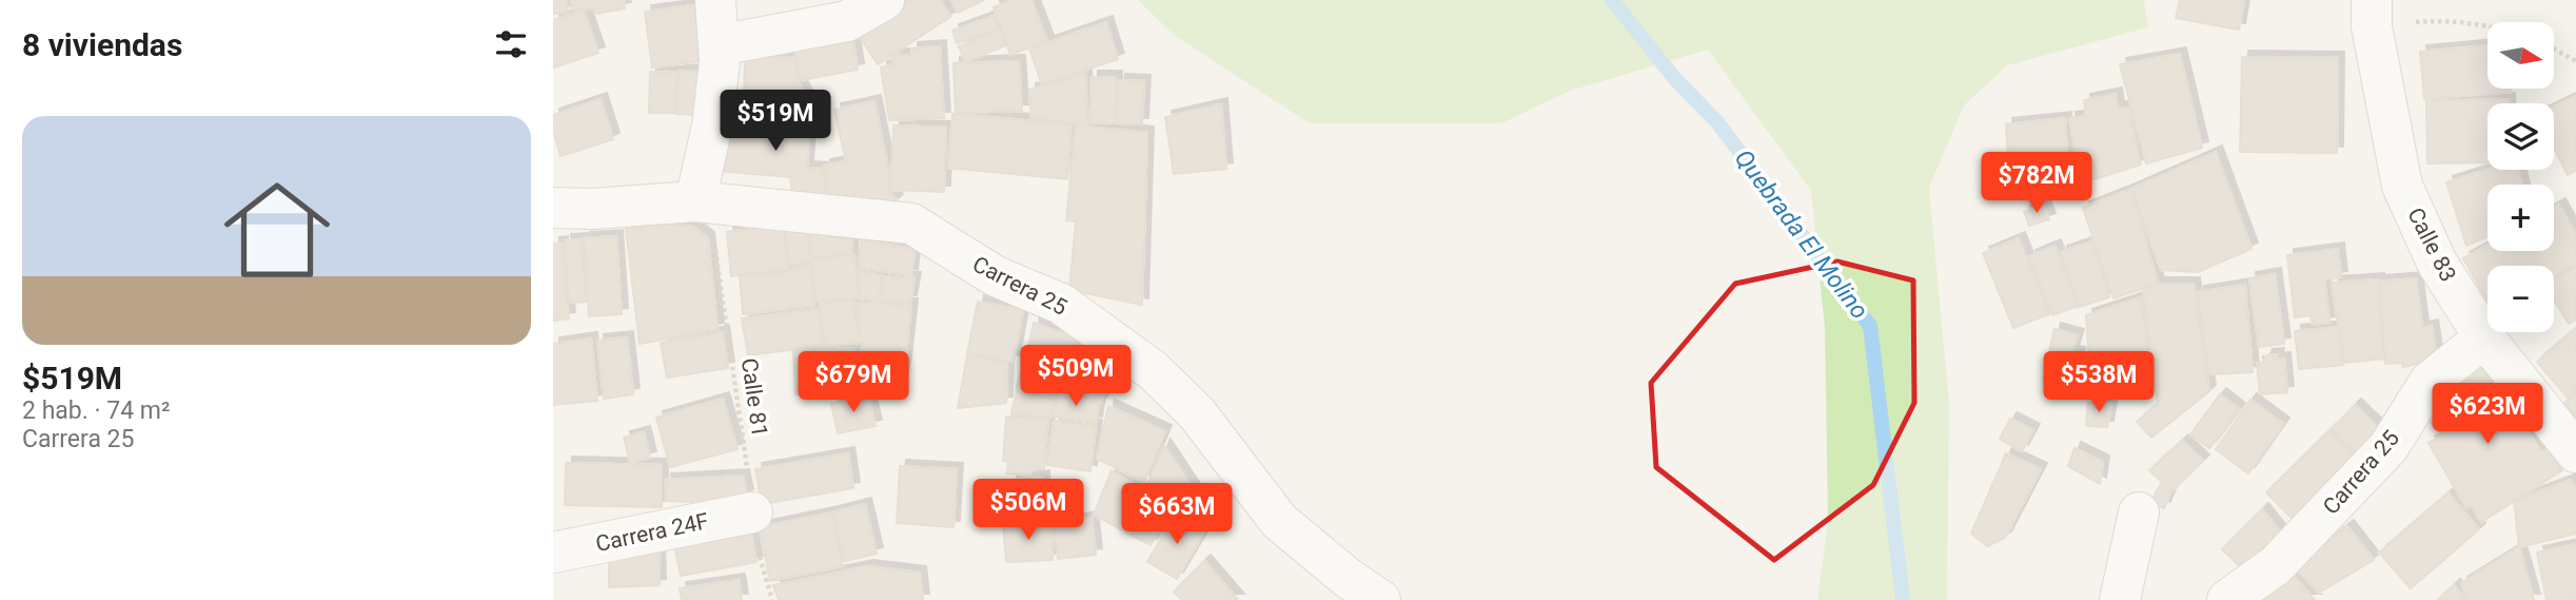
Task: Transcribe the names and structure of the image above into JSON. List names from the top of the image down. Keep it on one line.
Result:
{"streets":{"street":["Calle 83","Carrera 25","Carrera 24F"],"path":["Calle 81"]},"crossings":[["Calle 83","Carrera 25"],["Carrera 25","Calle 81"],["Calle 81","Carrera 24F"]],"water":["Quebrada El Molino"],"north":"right","page":{"heading":"8 viviendas","map_buttons":["+","−"],"list":[{"name":"$519M","note":"2 hab. · 74 m² · Carrera 25"}],"price":["$519M","$782M","$509M","$679M","$538M","$623M","$506M","$663M"]}}
